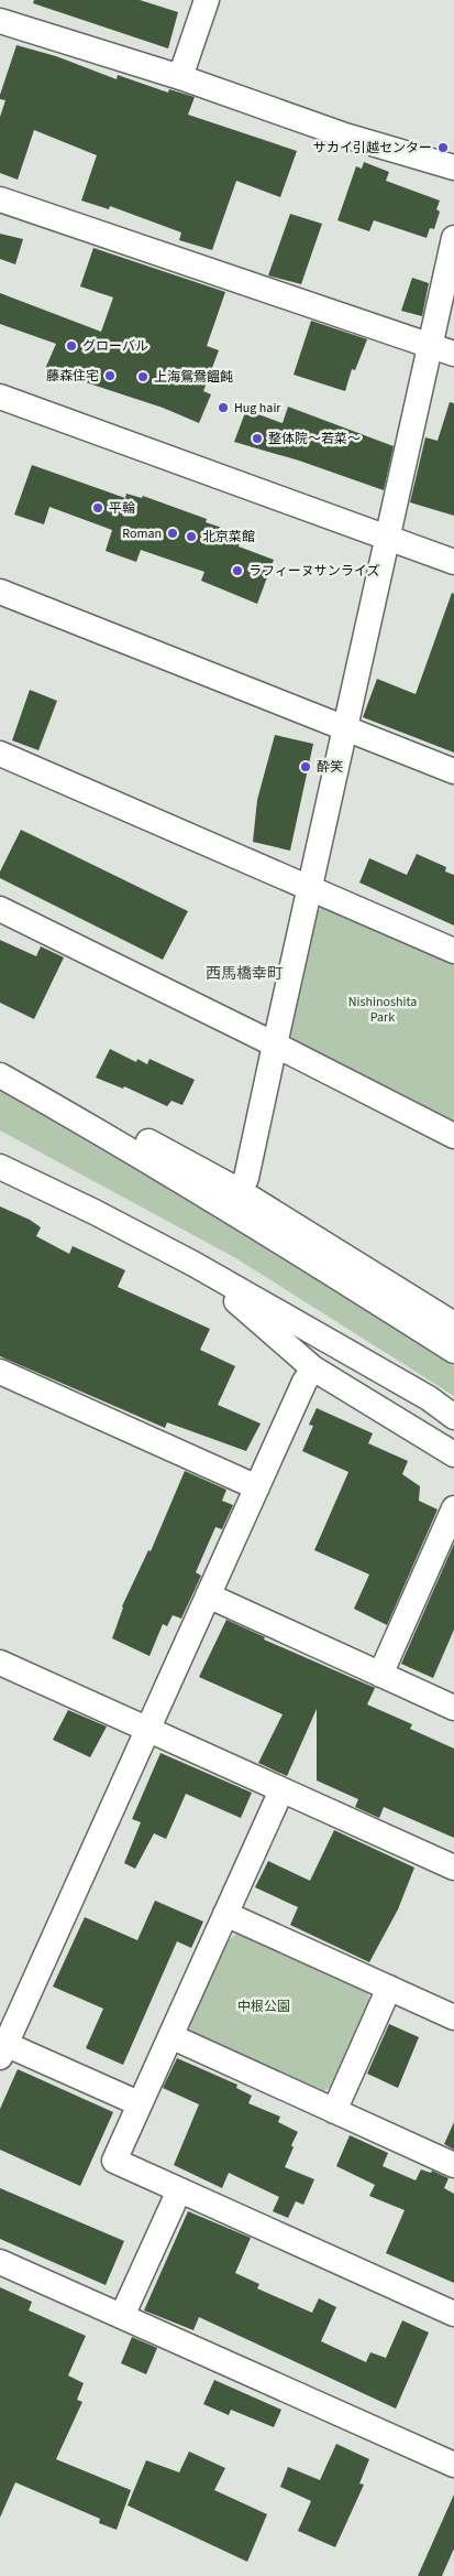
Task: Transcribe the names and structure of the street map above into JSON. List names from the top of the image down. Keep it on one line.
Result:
{"districts":["西馬橋幸町"],"parks":["Nishinoshita Park","中根公園"],"places":["サカイ引越センター","グローバル","藤森住宅","上海鴛鴦饂飩","Hug hair","整体院〜若菜〜","平輪","Roman","北京菜館","ラフィーヌサンライズ","酔笑"]}
